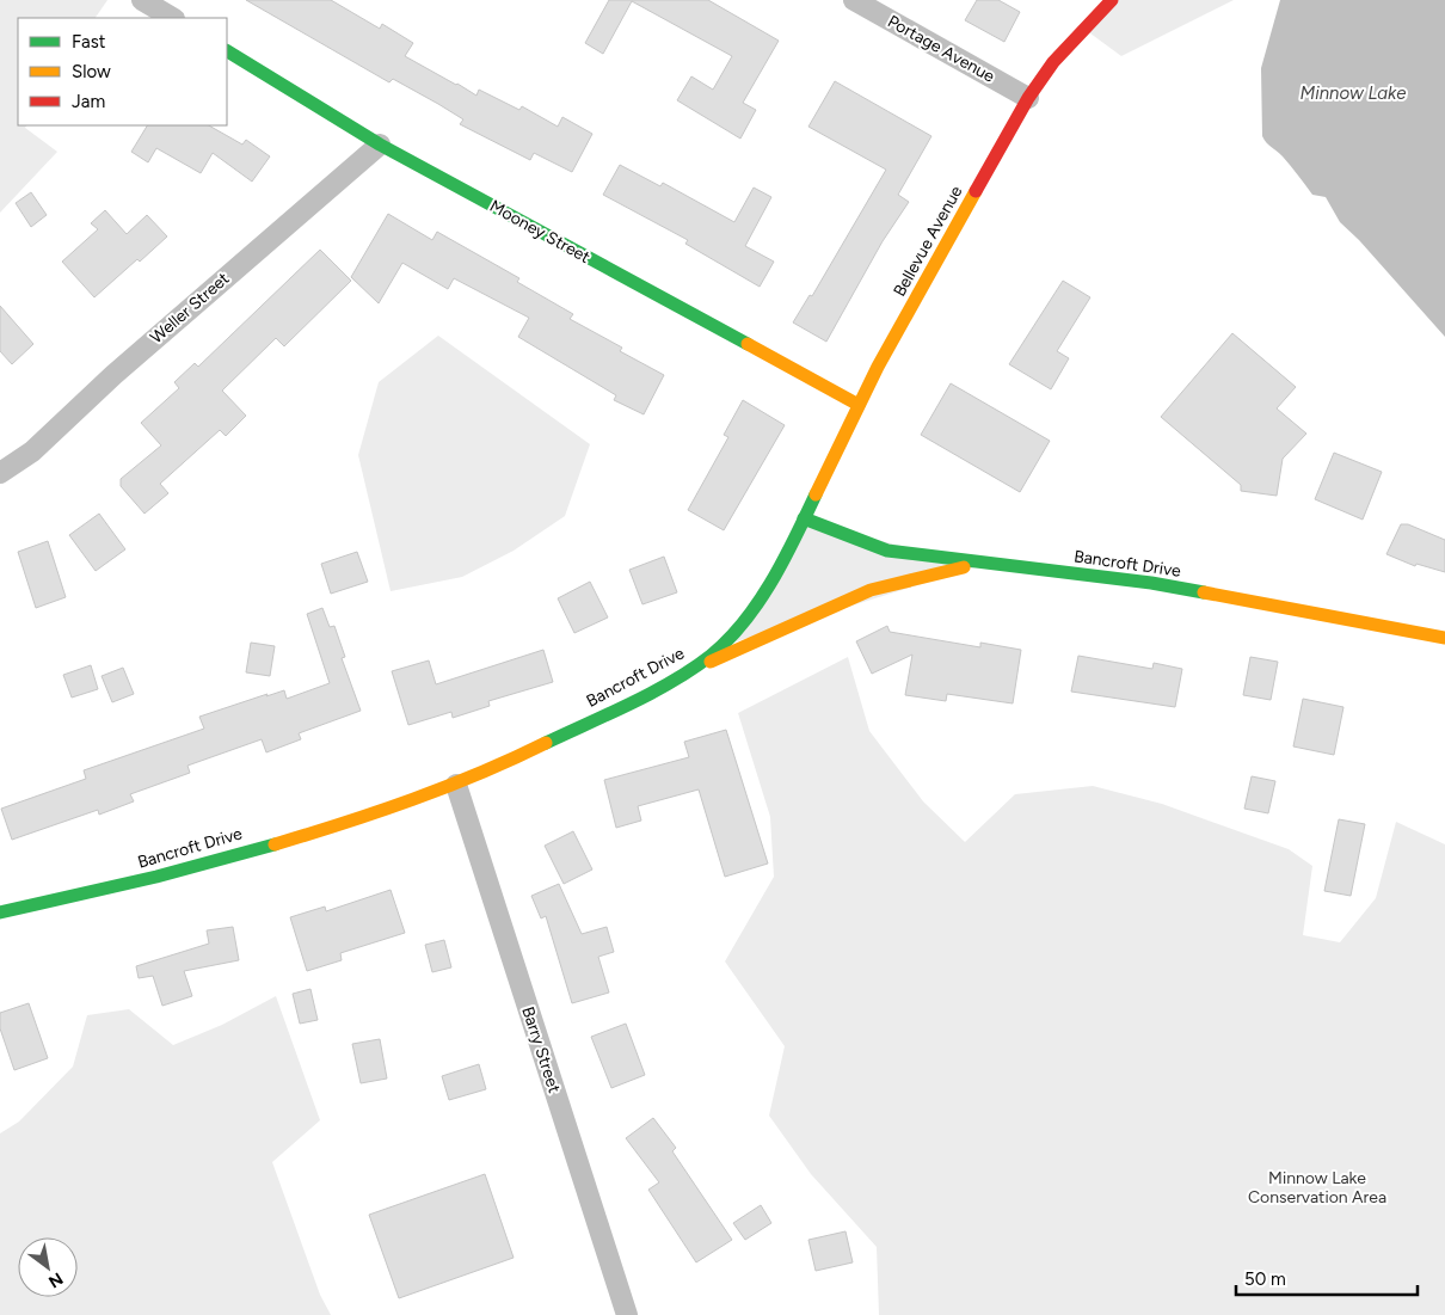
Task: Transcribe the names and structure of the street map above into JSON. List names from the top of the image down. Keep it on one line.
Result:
{"streets":{"main road":["Mooney Street","Bellevue Avenue","Bancroft Drive"],"street":["Portage Avenue","Weller Street","Barry Street"]},"crossings":[["Portage Avenue","Bellevue Avenue"],["Mooney Street","Bellevue Avenue"],["Mooney Street","Weller Street"],["Bellevue Avenue","Bancroft Drive"],["Bancroft Drive","Barry Street"]],"water":["Minnow Lake"],"parks":["Minnow Lake Conservation Area"],"legend":["Fast","Slow","Jam"],"scale_bar":"50 m","north":"bottom right"}
